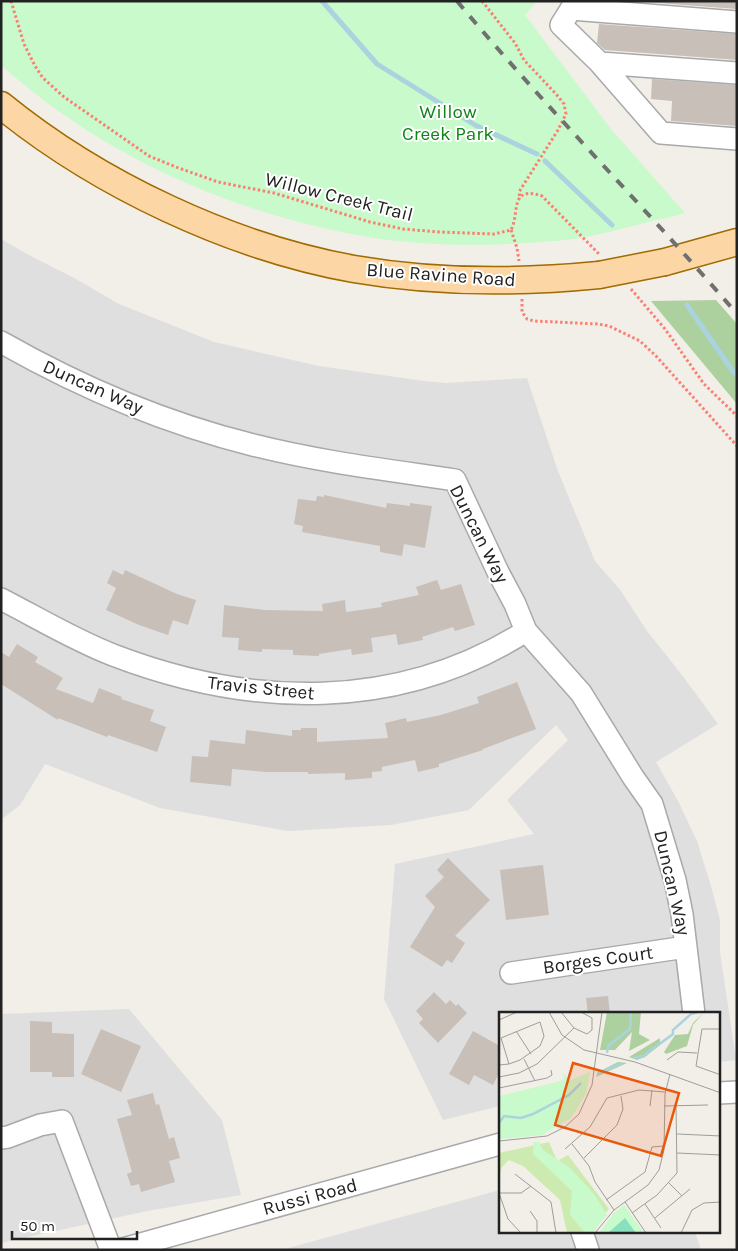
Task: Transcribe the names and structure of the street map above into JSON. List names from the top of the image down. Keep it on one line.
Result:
{"streets":{"main road":["Blue Ravine Road"],"street":["Duncan Way","Travis Street","Borges Court","Russi Road"],"path":["Willow Creek Trail"]},"crossings":[["Duncan Way","Travis Street"],["Duncan Way","Borges Court"]],"parks":["Willow Creek Park"],"scale_bar":"50 m"}
